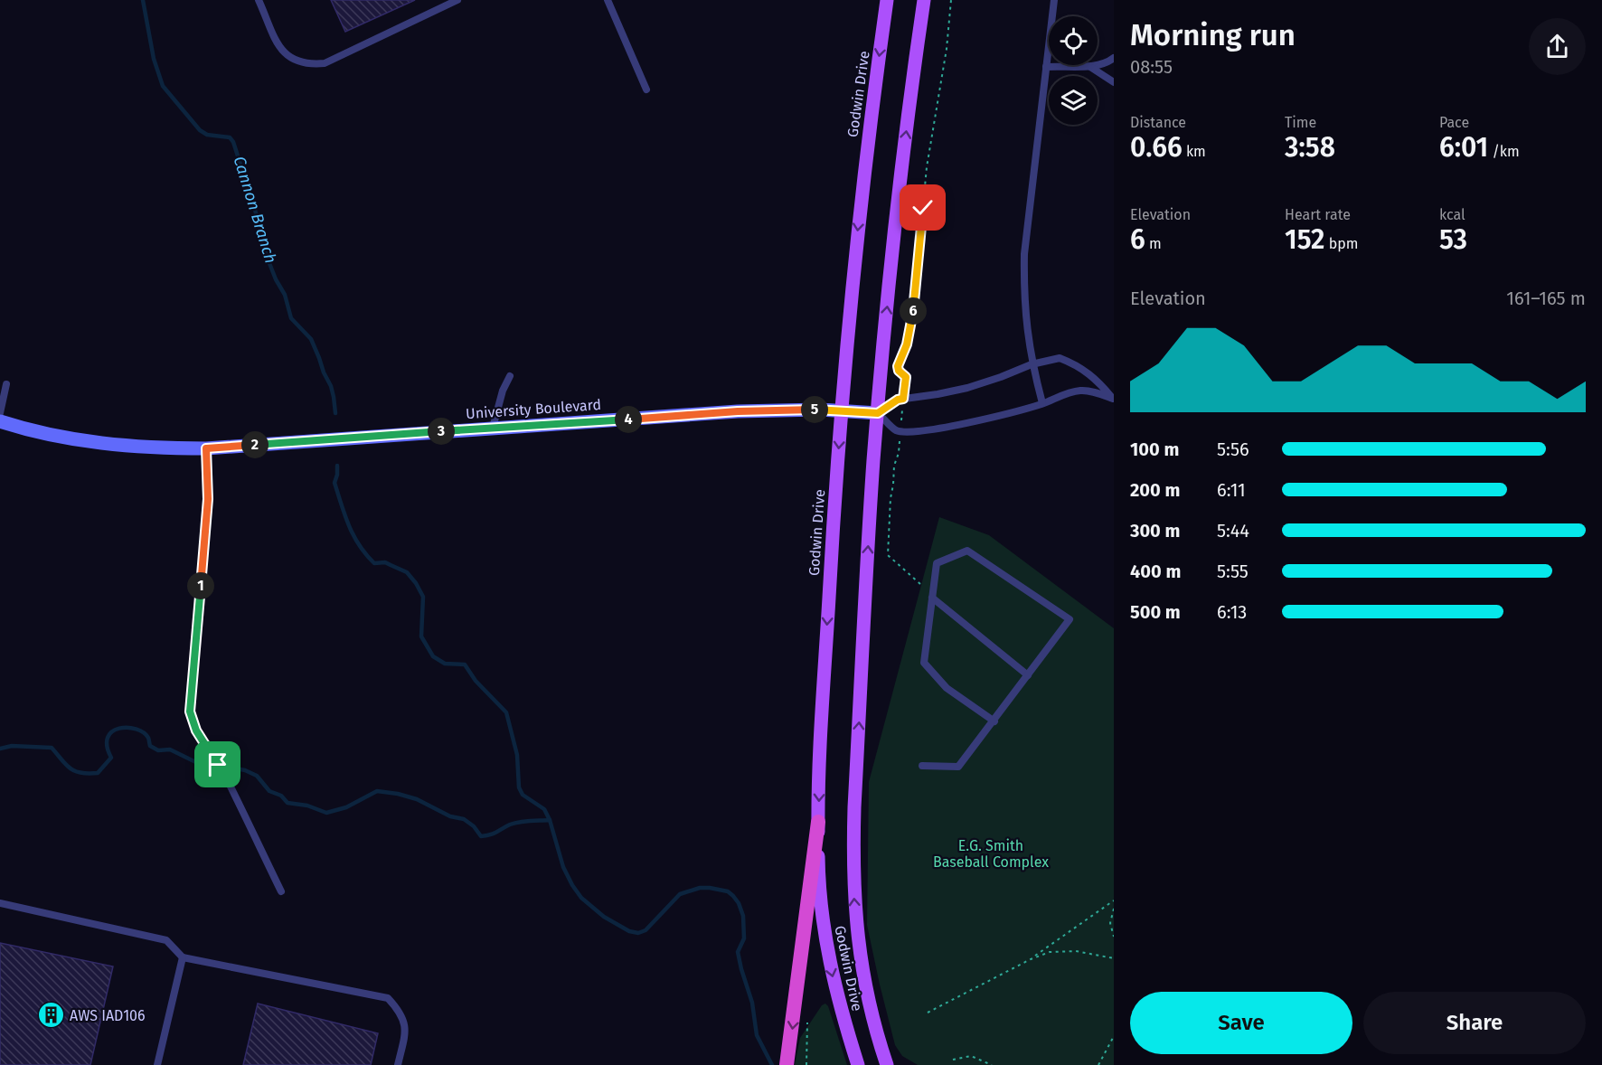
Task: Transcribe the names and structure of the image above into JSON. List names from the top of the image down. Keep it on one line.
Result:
{"streets":{"main road":["Godwin Drive","University Boulevard"]},"crossings":[["Godwin Drive","University Boulevard"]],"water":["Cannon Branch"],"parks":["E.G. Smith Baseball Complex"],"places":{"building":["AWS IAD106"]},"page":{"heading":["Morning run","08:55"],"stats":[["Distance","0.66 km"],["Time","3:58"],["Pace","6:01 /km"],["Elevation","6 m"],["Heart rate","152 bpm"],["kcal","53"]],"chart":["Elevation","161–165 m"],"pins":["6","5","4","3","2","1"],"list":[{"name":"100 m","note":"5:56"},{"name":"200 m","note":"6:11"},{"name":"300 m","note":"5:44"},{"name":"400 m","note":"5:55"},{"name":"500 m","note":"6:13"}],"buttons":["Save","Share"]}}
